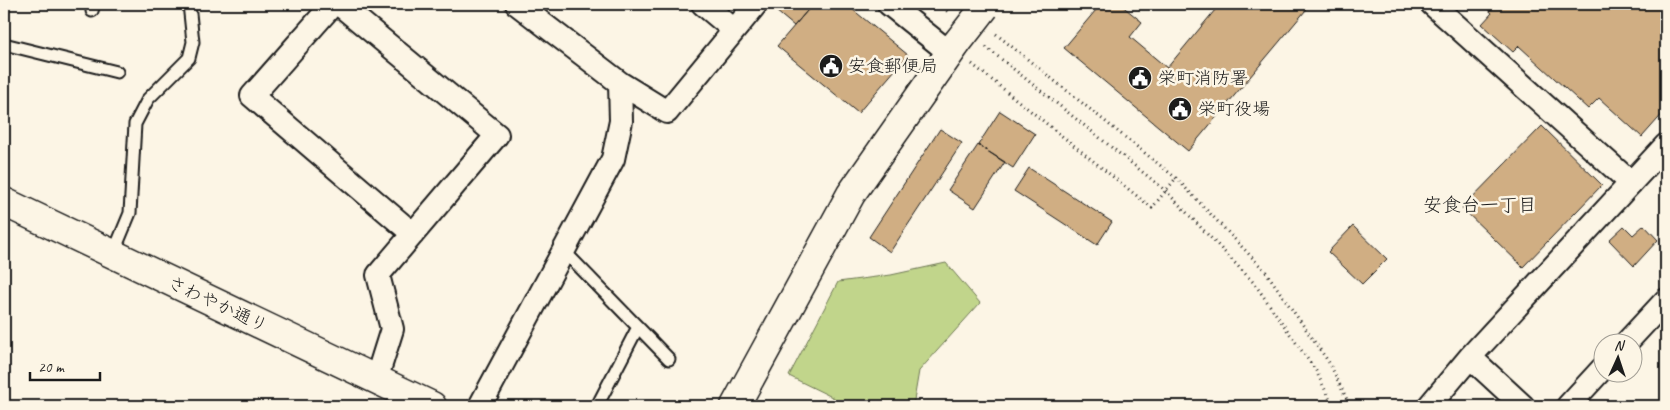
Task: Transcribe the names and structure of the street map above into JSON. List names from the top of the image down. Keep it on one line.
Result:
{"streets":{"street":["さわやか通り"]},"districts":["安食台一丁目"],"places":{"public building":["安食郵便局","栄町消防署","栄町役場"]},"scale_bar":"20 m","north":"top"}
